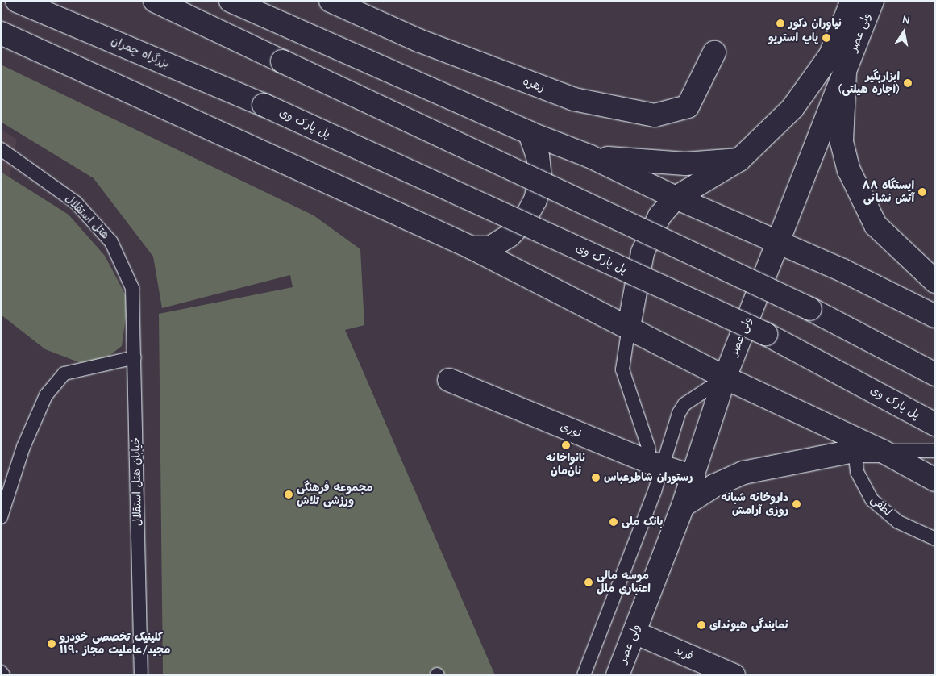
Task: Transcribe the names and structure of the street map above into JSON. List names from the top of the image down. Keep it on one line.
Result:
{"streets":{"main road":["ولی عصر","بزرگراه چمران","زهره","پل پارک وی","نوری","فرید"],"lane":["هتل استقلال","خیابان هتل استقلال","لطفی"]},"crossings":[["ولی عصر","نوری"],["ولی عصر","فرید"],["بزرگراه چمران","پل پارک وی"],["هتل استقلال","خیابان هتل استقلال"]],"places":["نیاوران دکور","پاپ استریو","ابزاربگیر (اجاره هیلتی)","ایستگاه ۸۸ آتش نشانی","نانواخانه نان‌مان","رستوران شاطرعباس","مجموعه فرهنگی ورزشی تلاش","داروخانه شبانه روزی آرامش","بانک ملی","موسه مالی اعتباری ملل","نمایندگی هیوندای","کلینیک تخصصی خودرو مجید/عاملیت مجاز ۱۱۹۰"],"north":"top"}
